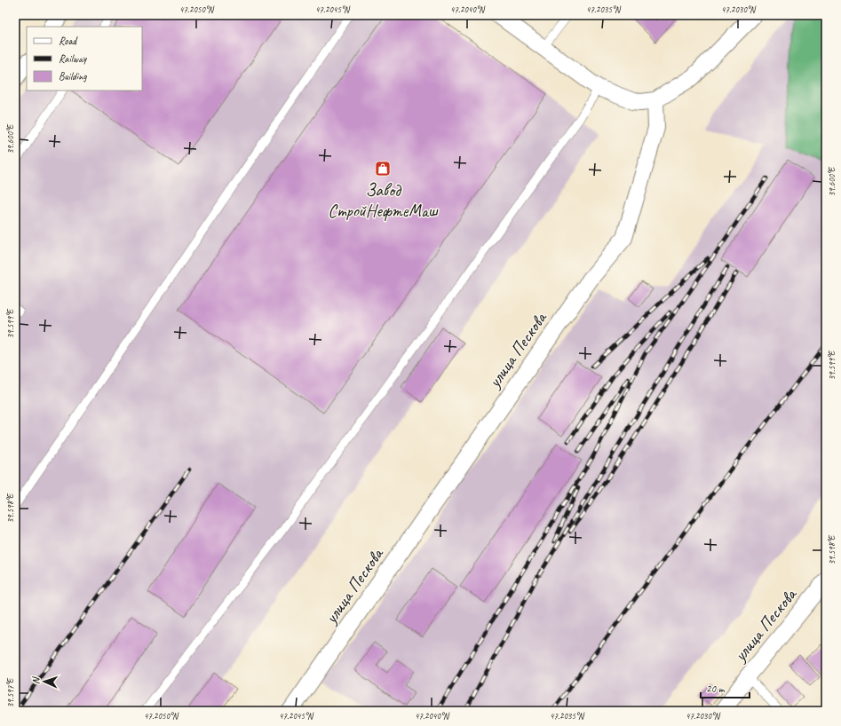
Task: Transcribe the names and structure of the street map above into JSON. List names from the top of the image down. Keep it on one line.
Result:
{"streets":{"street":["улица Пескова"]},"places":{"shop":["Завод СтройНефтеМаш"]},"legend":["Road","Railway","Building"],"scale_bar":"20 m","north":"left","coordinates":["47.2050°N","47.2045°N","47.2040°N","47.2035°N","47.2030°N","39.600°E","39.599°E","39.598°E","39.597°E"]}
